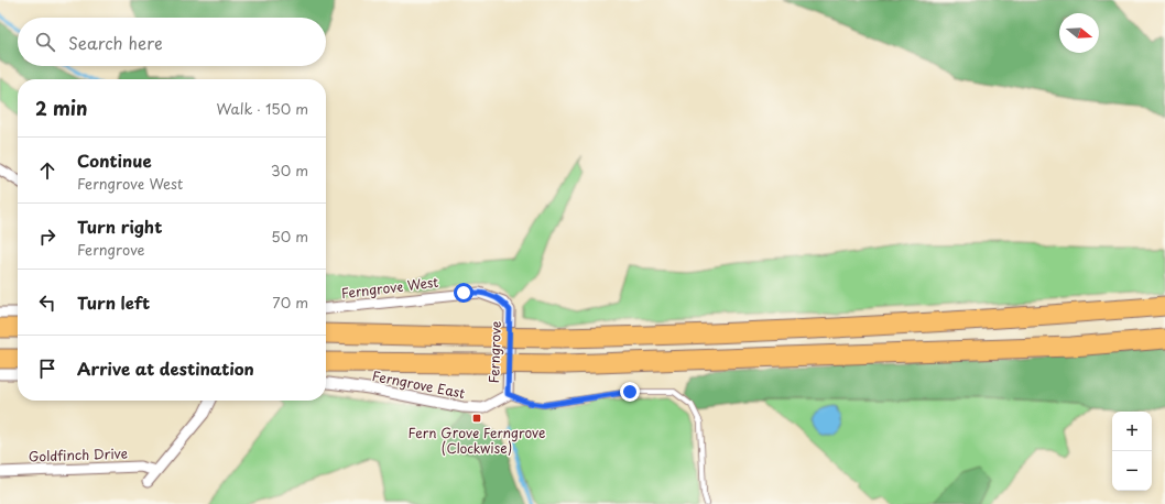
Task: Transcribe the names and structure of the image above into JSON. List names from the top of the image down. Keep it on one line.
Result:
{"streets":{"street":["Ferngrove West","Ferngrove","Ferngrove East","Goldfinch Drive"]},"crossings":[["Ferngrove West","Ferngrove"],["Ferngrove","Ferngrove East"]],"places":{"transit":["Fern Grove Ferngrove (Clockwise)"]},"north":"right","page":{"search":"Search here","heading":["2 min","Walk · 150 m"],"list":[["Continue","Ferngrove West","30 m"],["Turn right","Ferngrove","50 m"],["Turn left","70 m"],"Arrive at destination"],"map_buttons":["+","−"]}}
